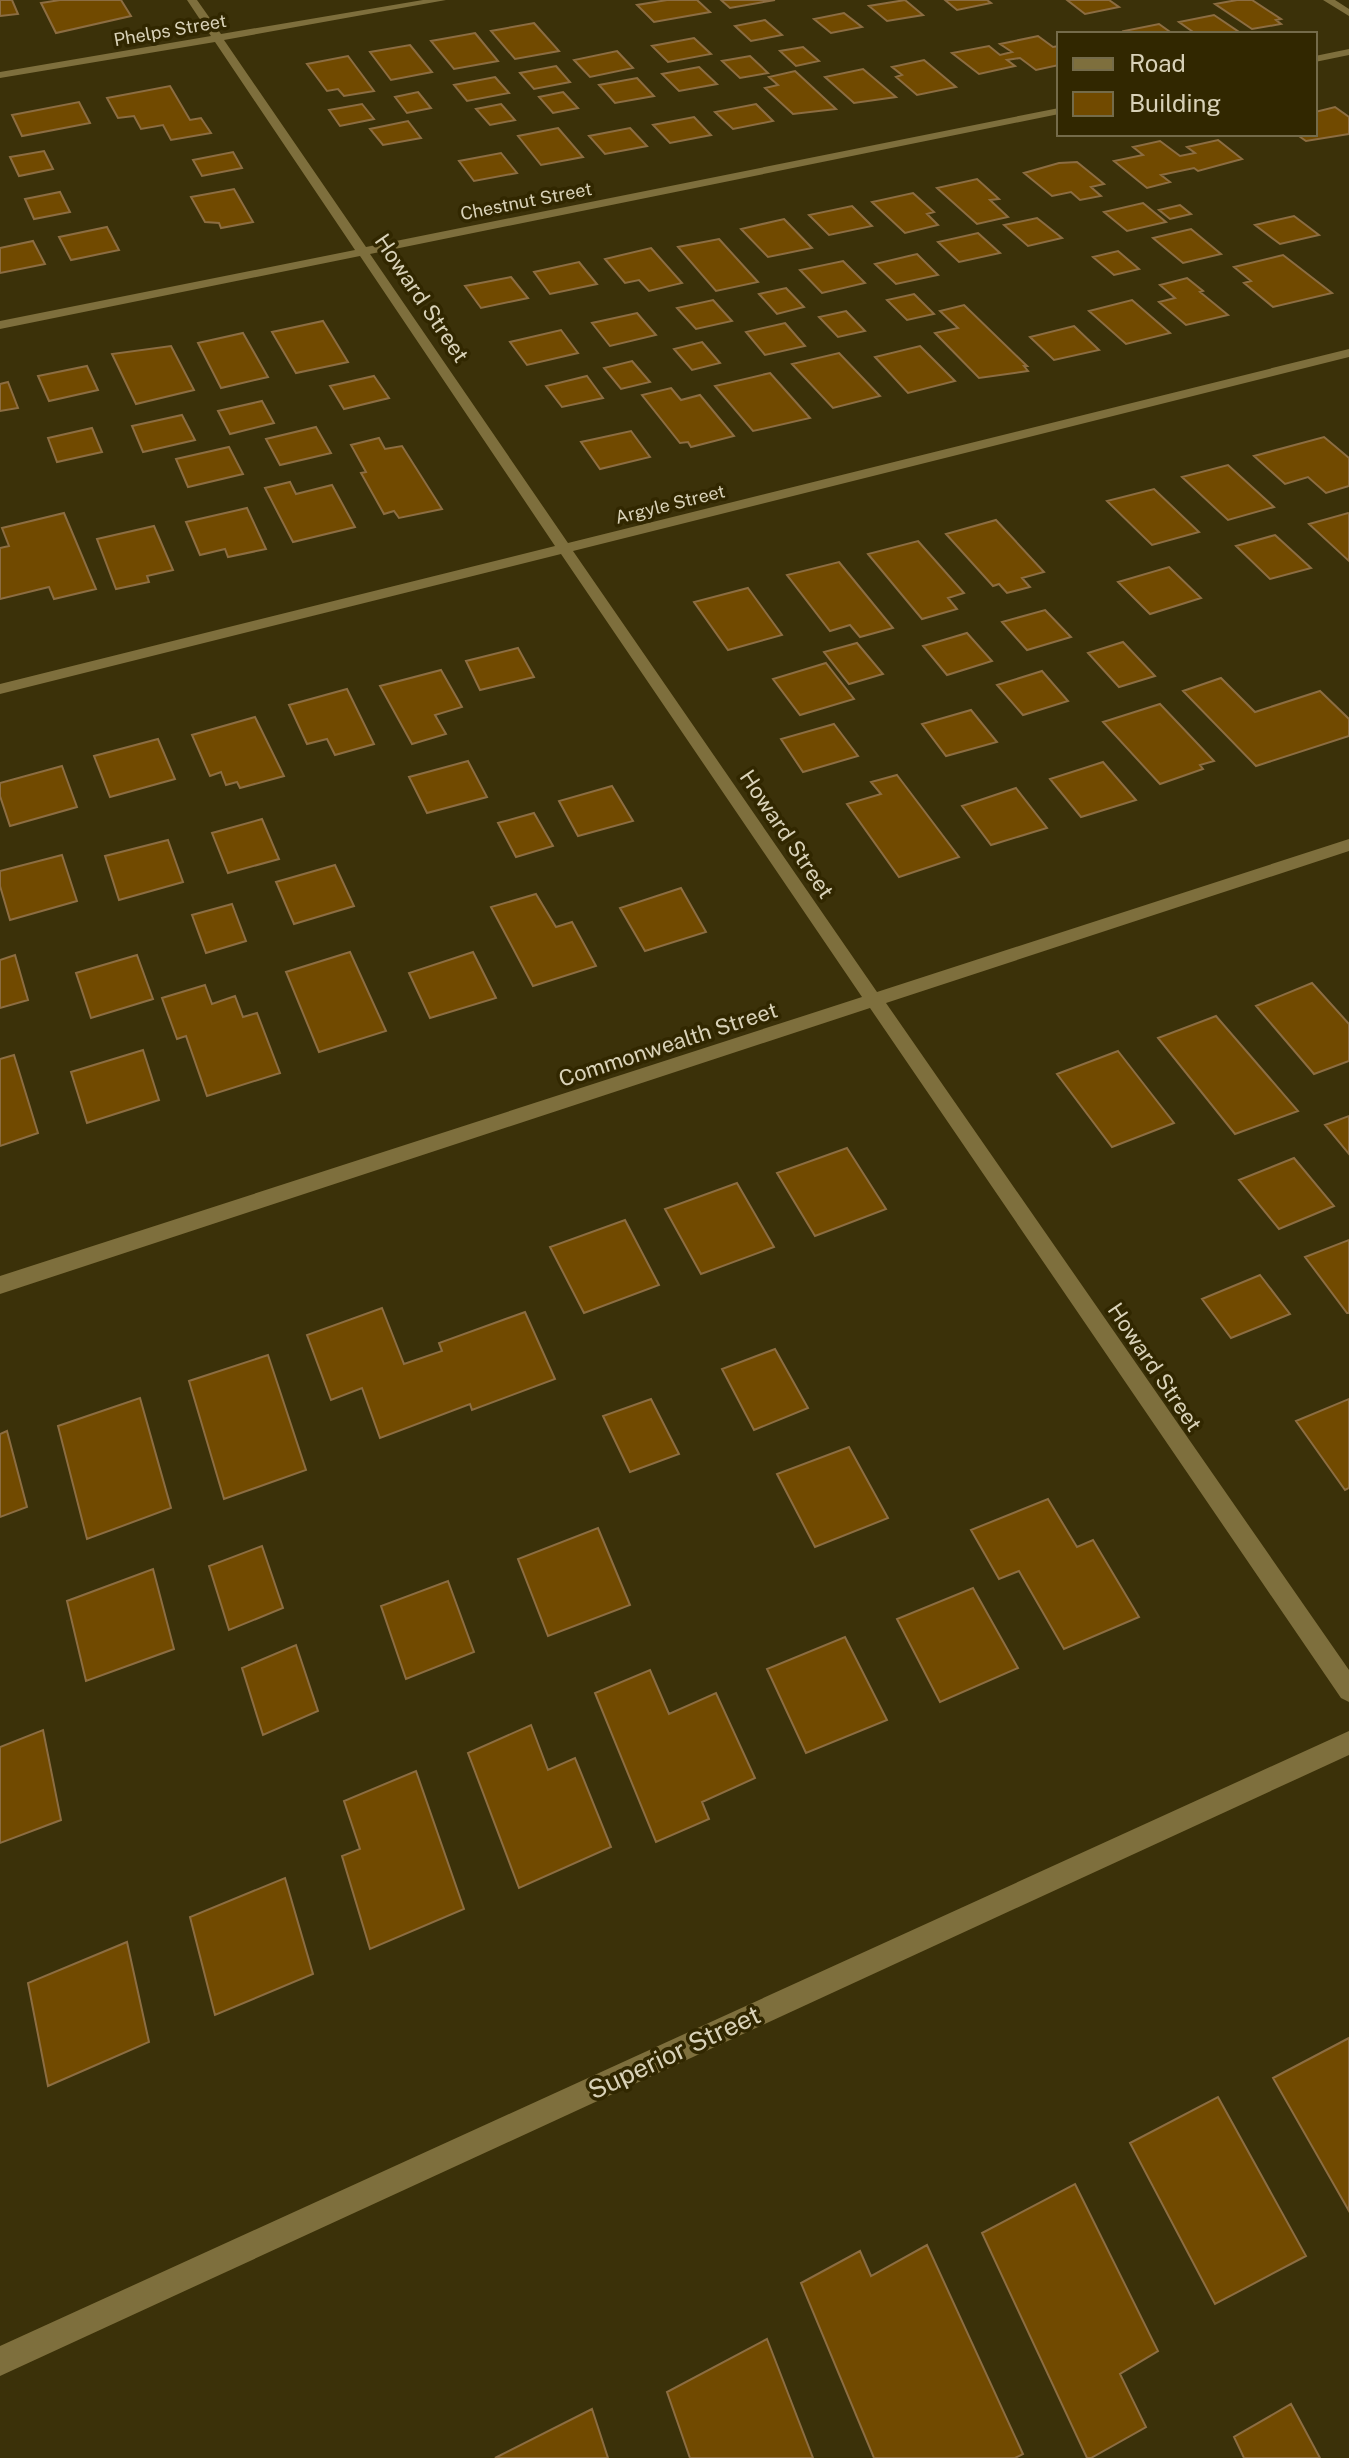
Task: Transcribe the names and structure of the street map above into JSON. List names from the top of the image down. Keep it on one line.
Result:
{"streets":{"street":["Phelps Street","Chestnut Street","Howard Street","Argyle Street","Commonwealth Street","Superior Street"]},"crossings":[["Phelps Street","Howard Street"],["Chestnut Street","Howard Street"],["Howard Street","Argyle Street"],["Howard Street","Commonwealth Street"]],"legend":["Road","Building"]}
